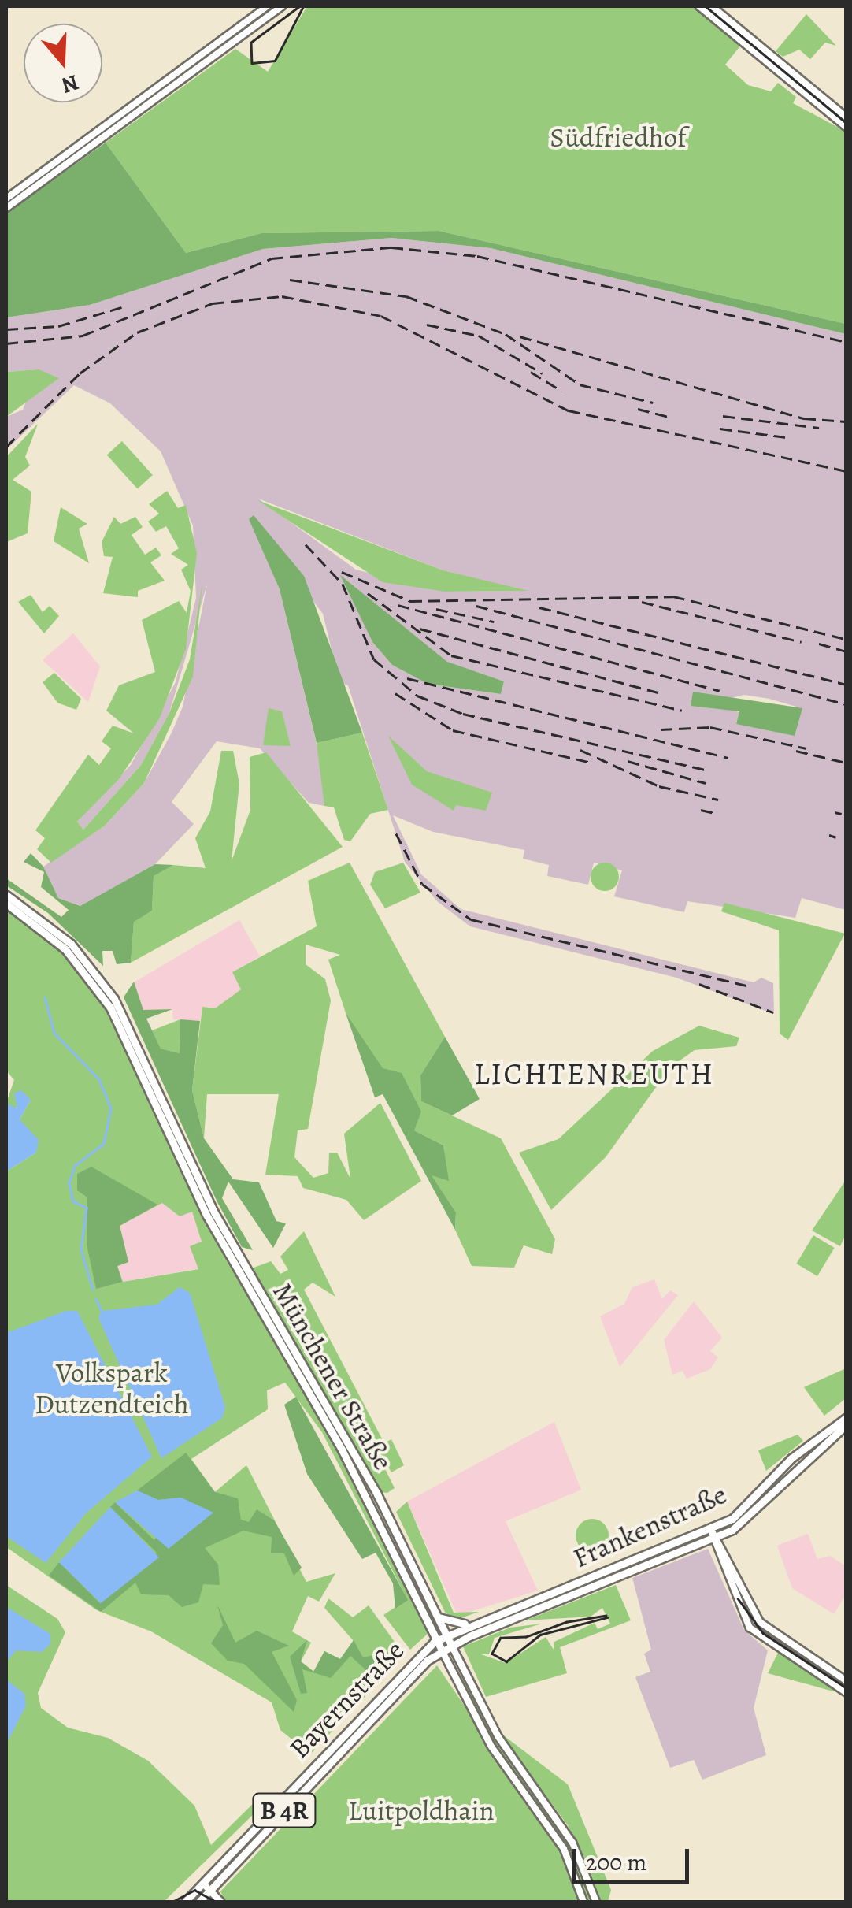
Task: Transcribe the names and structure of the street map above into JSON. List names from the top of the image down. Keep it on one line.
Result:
{"streets":{"main road":["Münchener Straße","Frankenstraße","Bayernstraße","B 4R"]},"crossings":[["Münchener Straße","Frankenstraße"],["Münchener Straße","Bayernstraße"],["Frankenstraße","Bayernstraße"],["Bayernstraße","B 4R"]],"districts":["LICHTENREUTH"],"parks":["Südfriedhof","Volkspark Dutzendteich","Luitpoldhain"],"scale_bar":"200 m","north":"bottom"}
